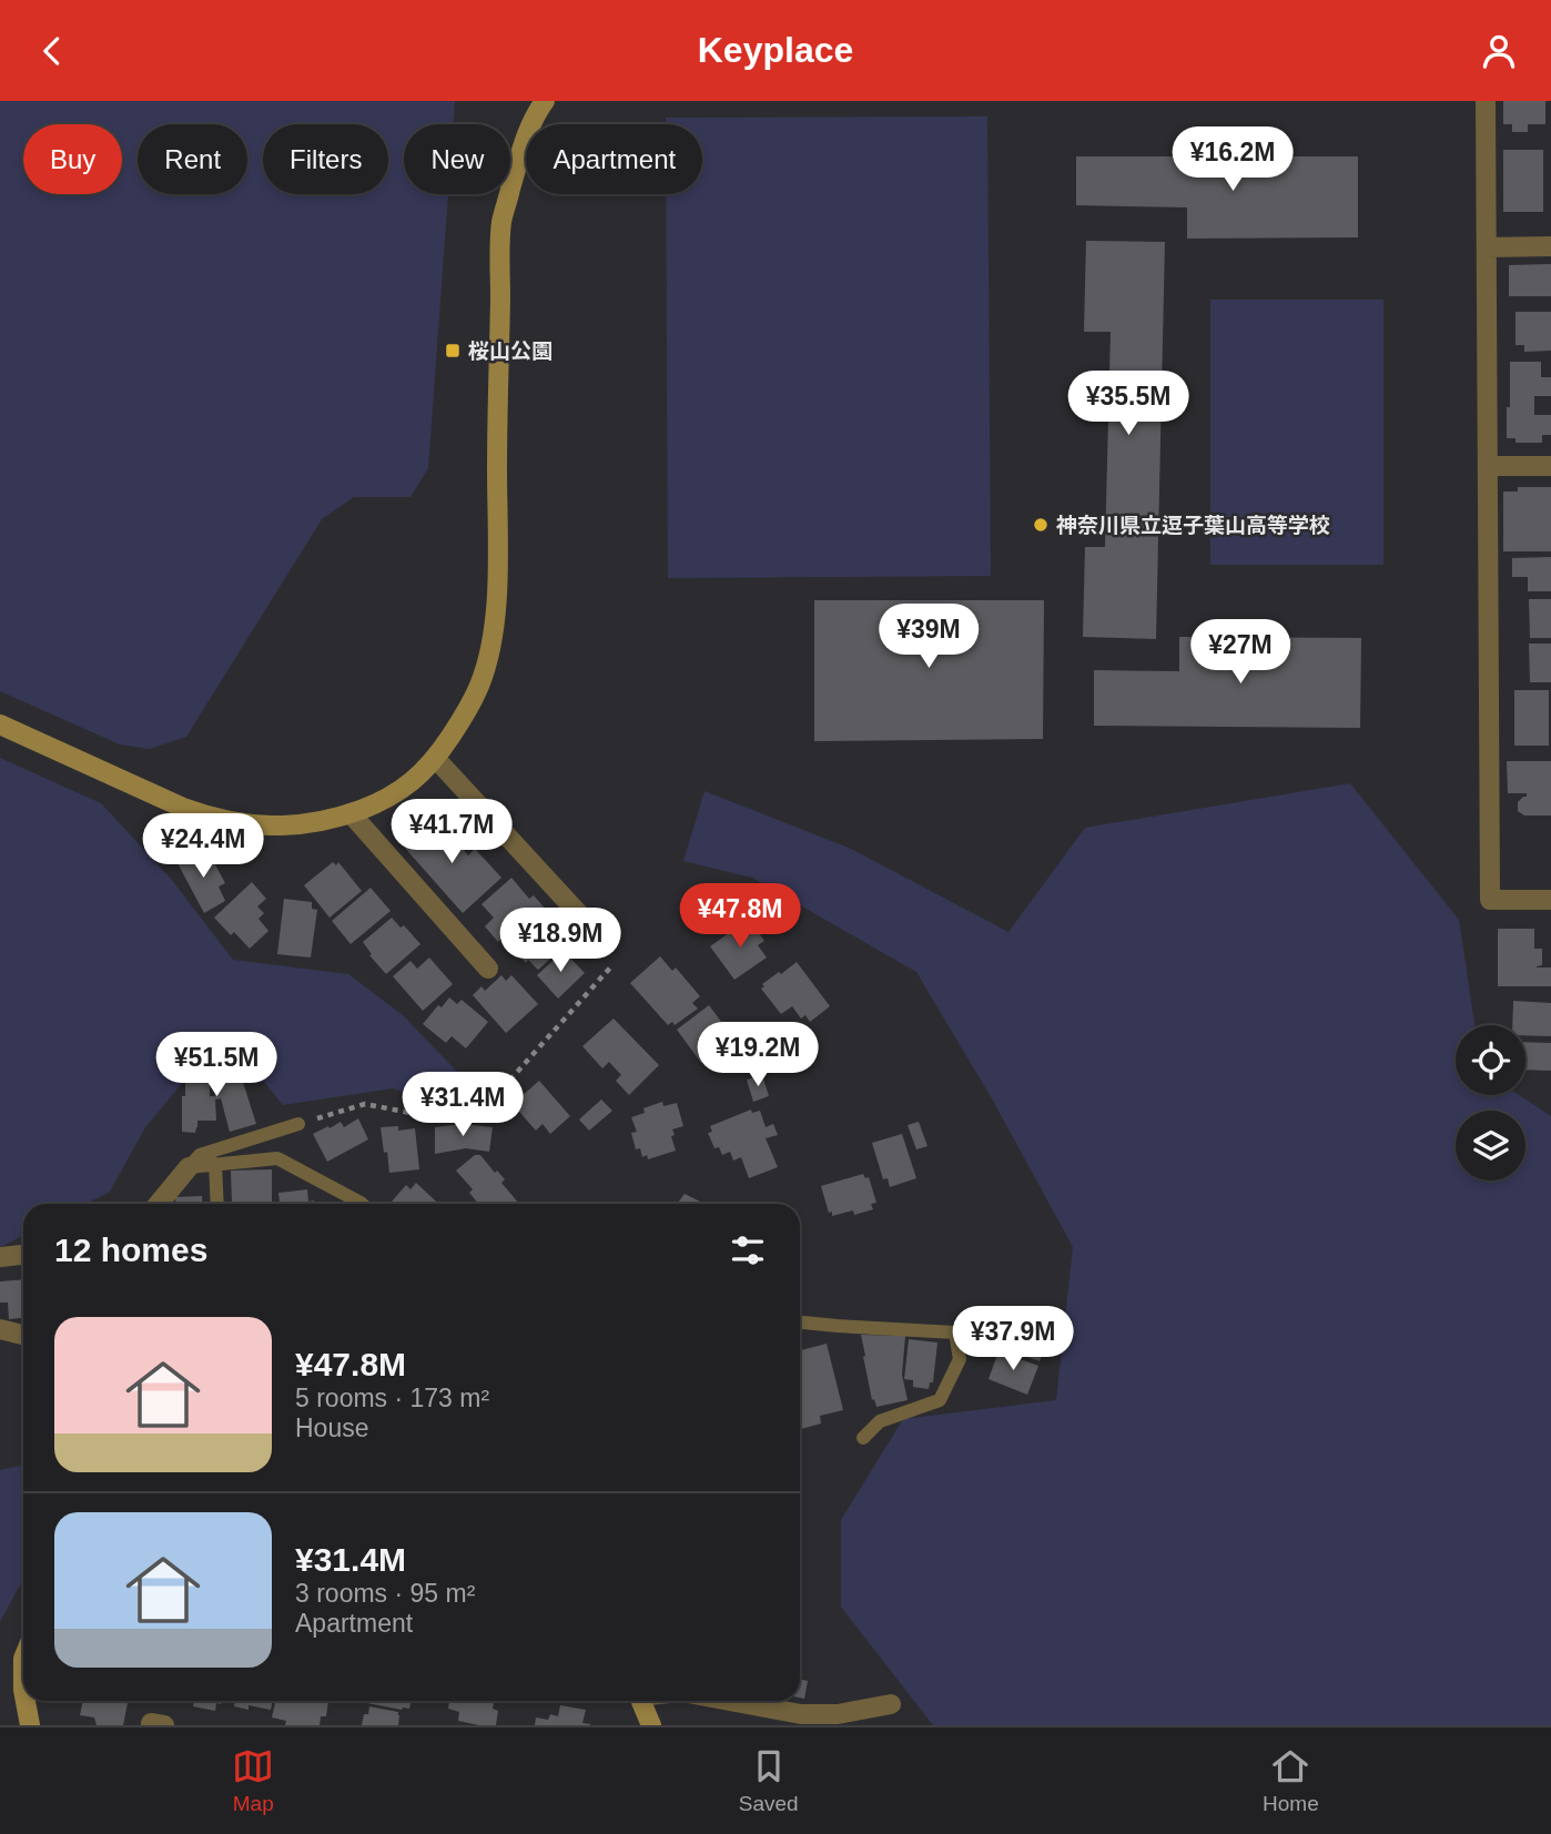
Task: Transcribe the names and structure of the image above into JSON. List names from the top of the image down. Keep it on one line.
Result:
{"places":{"transit":["桜山公園"],"other":["神奈川県立逗子葉山高等学校"]},"page":{"header":"Keyplace","chip":["Buy","Rent","Filters","New","Apartment"],"price":["¥16.2M","¥35.5M","¥39M","¥27M","¥41.7M","¥24.4M","¥47.8M","¥18.9M","¥19.2M","¥51.5M","¥31.4M","¥37.9M"],"heading":"12 homes","list":[{"name":"¥47.8M","note":"5 rooms · 173 m² · House"},{"name":"¥31.4M","note":"3 rooms · 95 m² · Apartment"}],"tabs":["Map","Saved","Home"]}}
